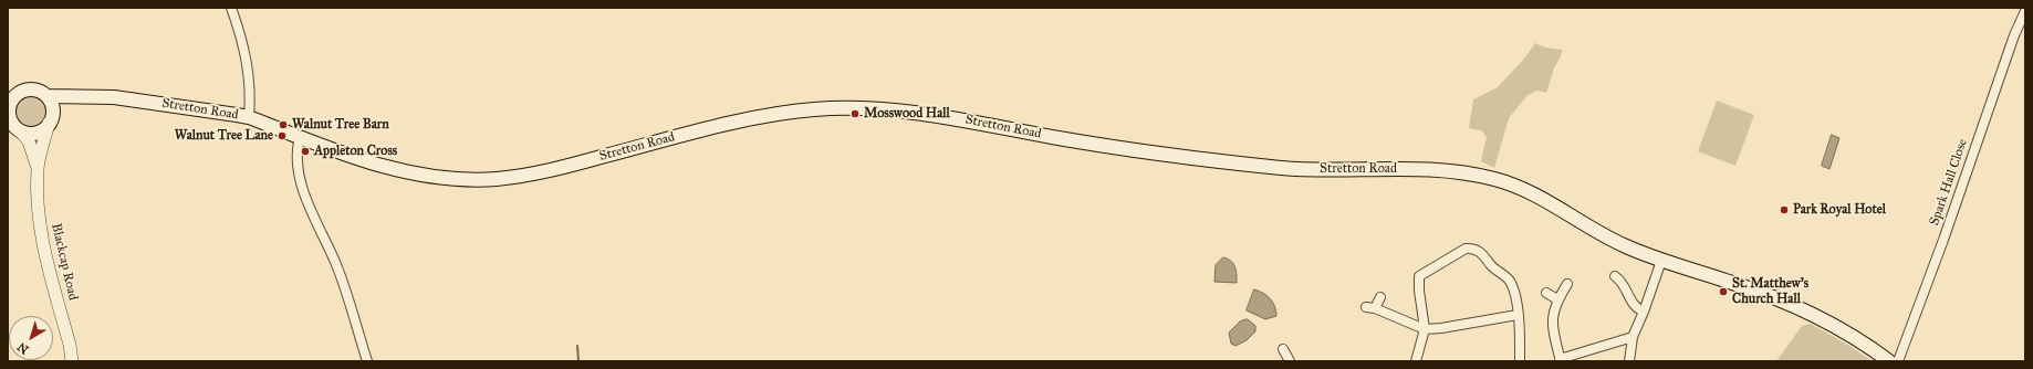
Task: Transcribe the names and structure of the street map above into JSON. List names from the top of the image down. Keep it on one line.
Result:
{"streets":{"main road":["Stretton Road"],"street":["Spark Hall Close","Blackcap Road"]},"crossings":[["Stretton Road","Blackcap Road"]],"places":["Mosswood Hall","Walnut Tree Barn","Walnut Tree Lane","Appleton Cross","Park Royal Hotel","St. Matthew's Church Hall"],"north":"bottom left"}
